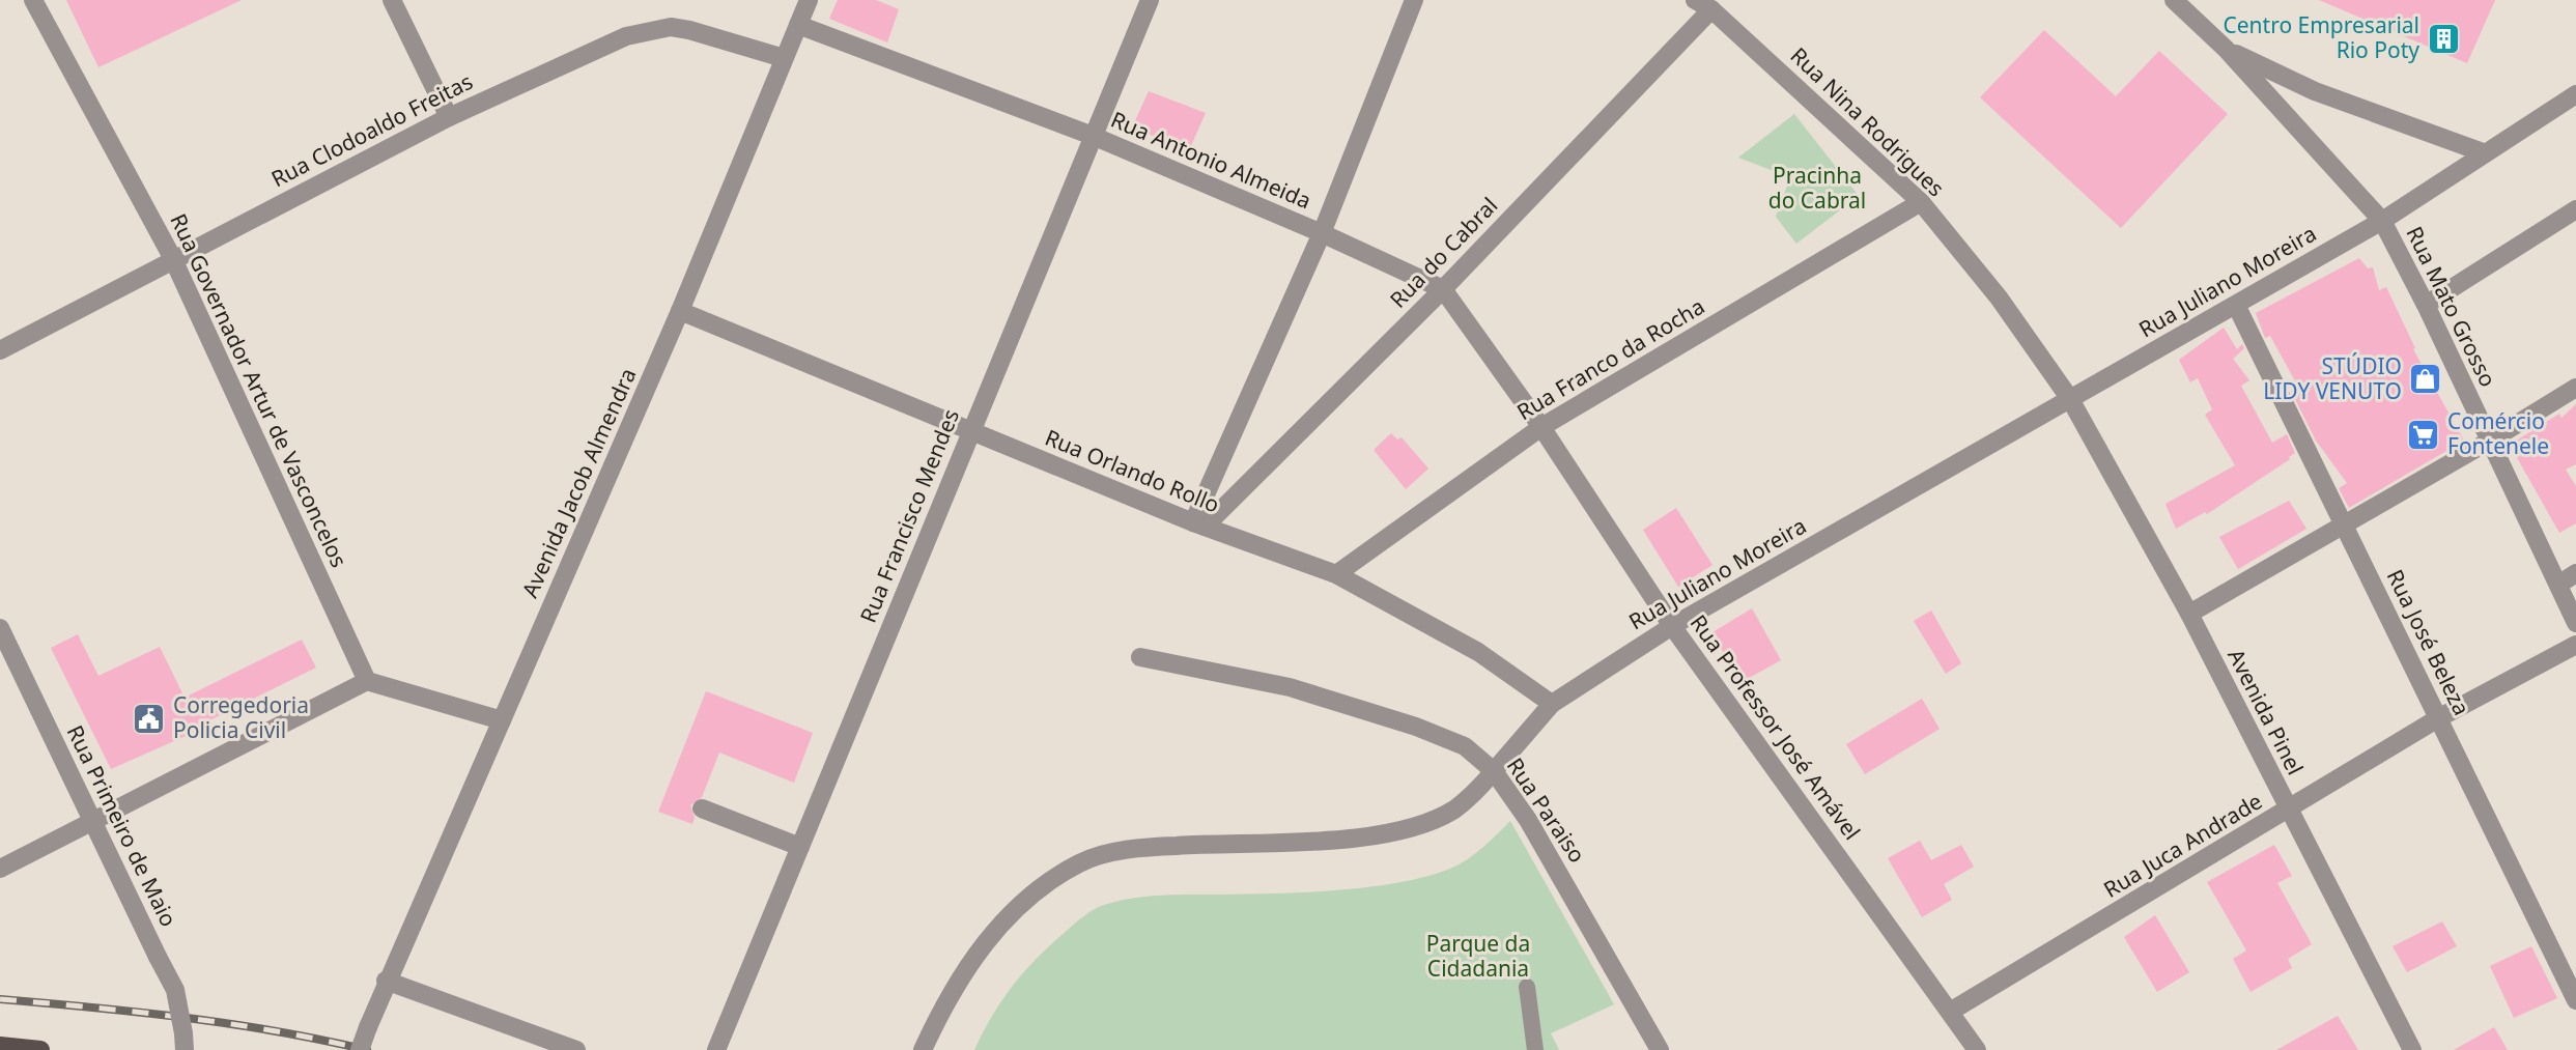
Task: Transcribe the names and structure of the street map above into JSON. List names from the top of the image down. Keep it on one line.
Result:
{"streets":{"street":["Rua Nina Rodrigues","Rua Clodoaldo Freitas","Rua Antonio Almeida","Rua do Cabral","Rua Juliano Moreira","Rua Mato Grosso","Rua Franco da Rocha","Rua Governador Artur de Vasconcelos","Rua Orlando Rollo","Avenida Jacob Almendra","Rua Francisco Mendes","Rua José Beleza","Avenida Pinel","Rua Professor José Amável","Rua Paraiso","Rua Primeiro de Maio","Rua Juca Andrade"]},"crossings":[["Rua Nina Rodrigues","Rua do Cabral"],["Rua Nina Rodrigues","Rua Juliano Moreira"],["Rua Nina Rodrigues","Rua Franco da Rocha"],["Rua Nina Rodrigues","Avenida Pinel"],["Rua Clodoaldo Freitas","Rua Governador Artur de Vasconcelos"],["Rua Clodoaldo Freitas","Avenida Jacob Almendra"],["Rua Antonio Almeida","Rua do Cabral"],["Rua Antonio Almeida","Rua Franco da Rocha"],["Rua Antonio Almeida","Avenida Jacob Almendra"],["Rua Antonio Almeida","Rua Francisco Mendes"],["Rua Antonio Almeida","Rua Professor José Amável"],["Rua do Cabral","Rua Orlando Rollo"],["Rua Juliano Moreira","Rua Mato Grosso"],["Rua Juliano Moreira","Rua Orlando Rollo"],["Rua Juliano Moreira","Rua José Beleza"],["Rua Juliano Moreira","Avenida Pinel"],["Rua Juliano Moreira","Rua Professor José Amável"],["Rua Juliano Moreira","Rua Paraiso"],["Rua Franco da Rocha","Rua Orlando Rollo"],["Rua Franco da Rocha","Rua Professor José Amável"],["Rua Orlando Rollo","Avenida Jacob Almendra"],["Rua Orlando Rollo","Rua Francisco Mendes"],["Rua José Beleza","Rua Juca Andrade"],["Avenida Pinel","Rua Juca Andrade"],["Rua Professor José Amável","Rua Juca Andrade"]],"parks":["Pracinha do Cabral","Parque da Cidadania"],"places":{"building":["Centro Empresarial Rio Poty"],"shop":["STÚDIO LIDY VENUTO"],"supermarket":["Comércio Fontenele"],"public building":["Corregedoria Policia Civil"]}}
